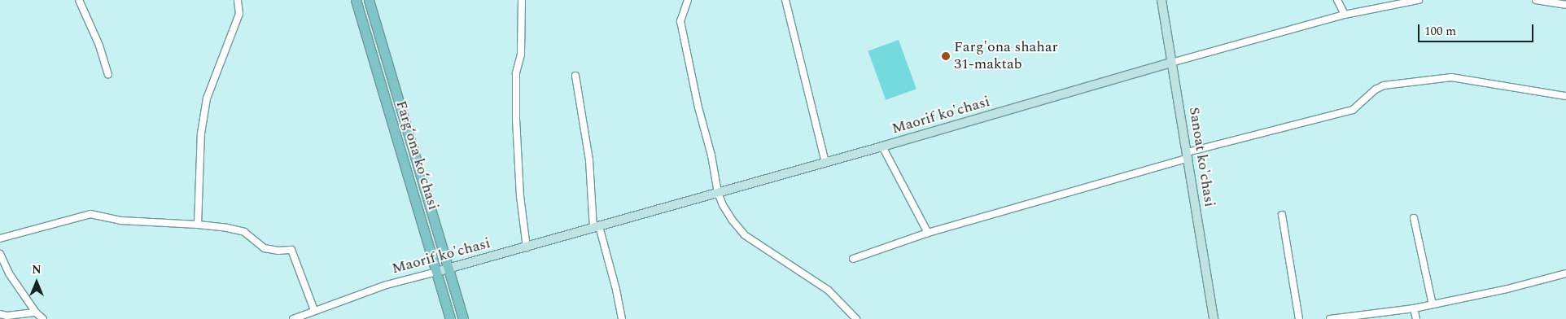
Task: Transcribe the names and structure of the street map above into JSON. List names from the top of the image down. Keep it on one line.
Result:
{"streets":{"main road":["Fargʻona koʻchasi"],"street":["Maorif ko'chasi","Sanoat ko'chasi"]},"crossings":[["Maorif ko'chasi","Fargʻona koʻchasi"],["Maorif ko'chasi","Sanoat ko'chasi"]],"places":["Farg'ona shahar 31-maktab"],"scale_bar":"100 m","north":"top"}
